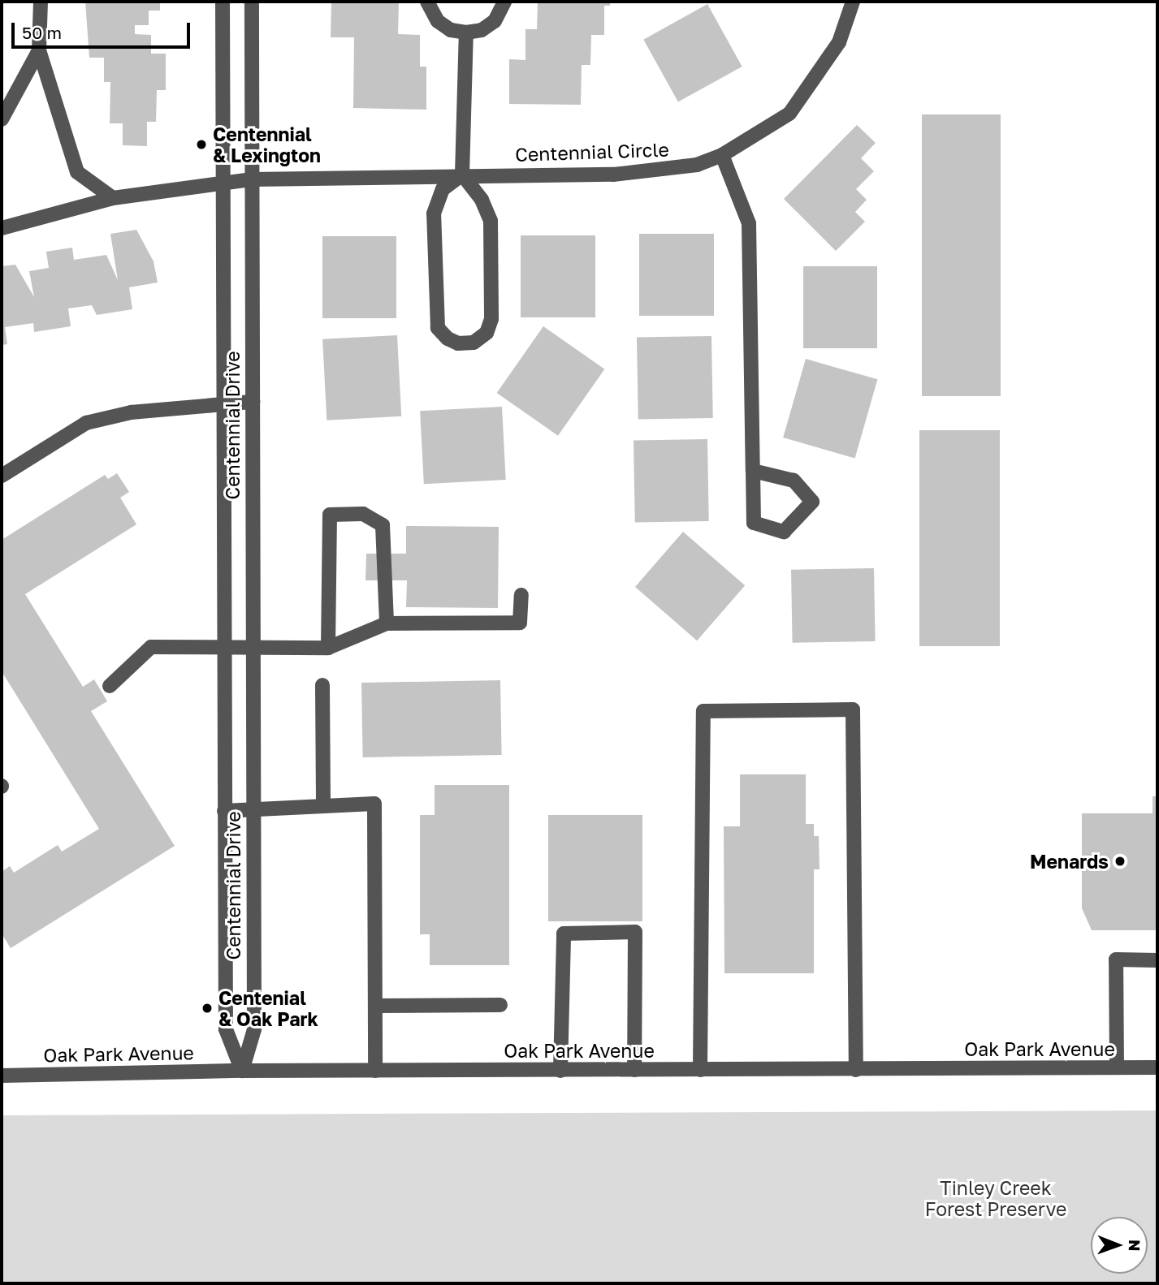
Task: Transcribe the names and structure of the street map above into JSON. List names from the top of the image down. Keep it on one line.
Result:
{"streets":{"street":["Centennial Circle","Centennial Drive","Oak Park Avenue"]},"crossings":[["Centennial Circle","Centennial Drive"],["Centennial Drive","Oak Park Avenue"]],"parks":["Tinley Creek Forest Preserve"],"places":["Centennial & Lexington","Menards","Centenial & Oak Park"],"scale_bar":"50 m","north":"right"}
